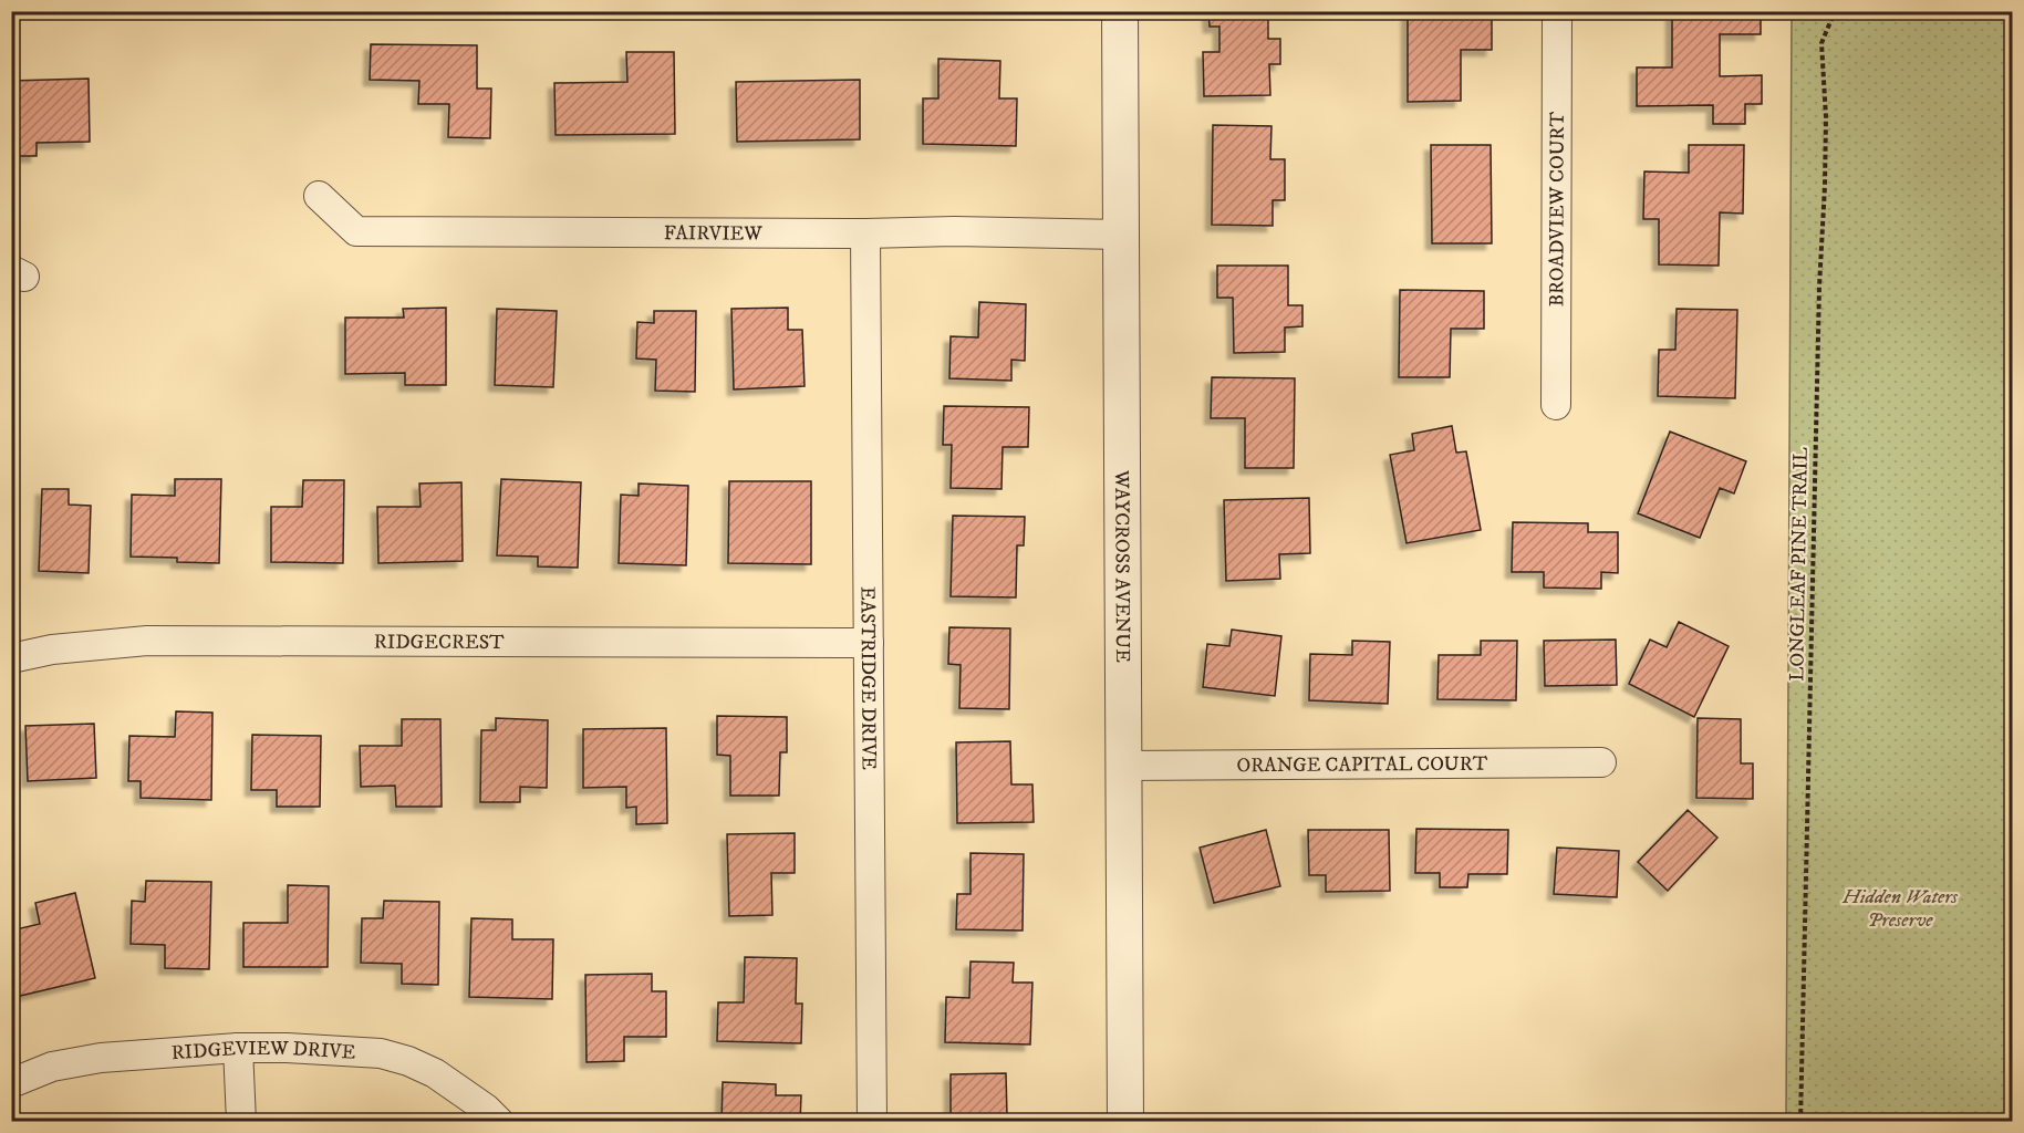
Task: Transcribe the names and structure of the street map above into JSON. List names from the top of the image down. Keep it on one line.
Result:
{"streets":{"street":["BROADVIEW COURT","FAIRVIEW","WAYCROSS AVENUE","RIDGECREST","EASTRIDGE DRIVE","ORANGE CAPITAL COURT","RIDGEVIEW DRIVE"],"path":["LONGLEAF PINE TRAIL"]},"crossings":[["FAIRVIEW","WAYCROSS AVENUE"],["FAIRVIEW","EASTRIDGE DRIVE"],["WAYCROSS AVENUE","ORANGE CAPITAL COURT"],["RIDGECREST","EASTRIDGE DRIVE"]],"parks":["Hidden Waters Preserve"]}
